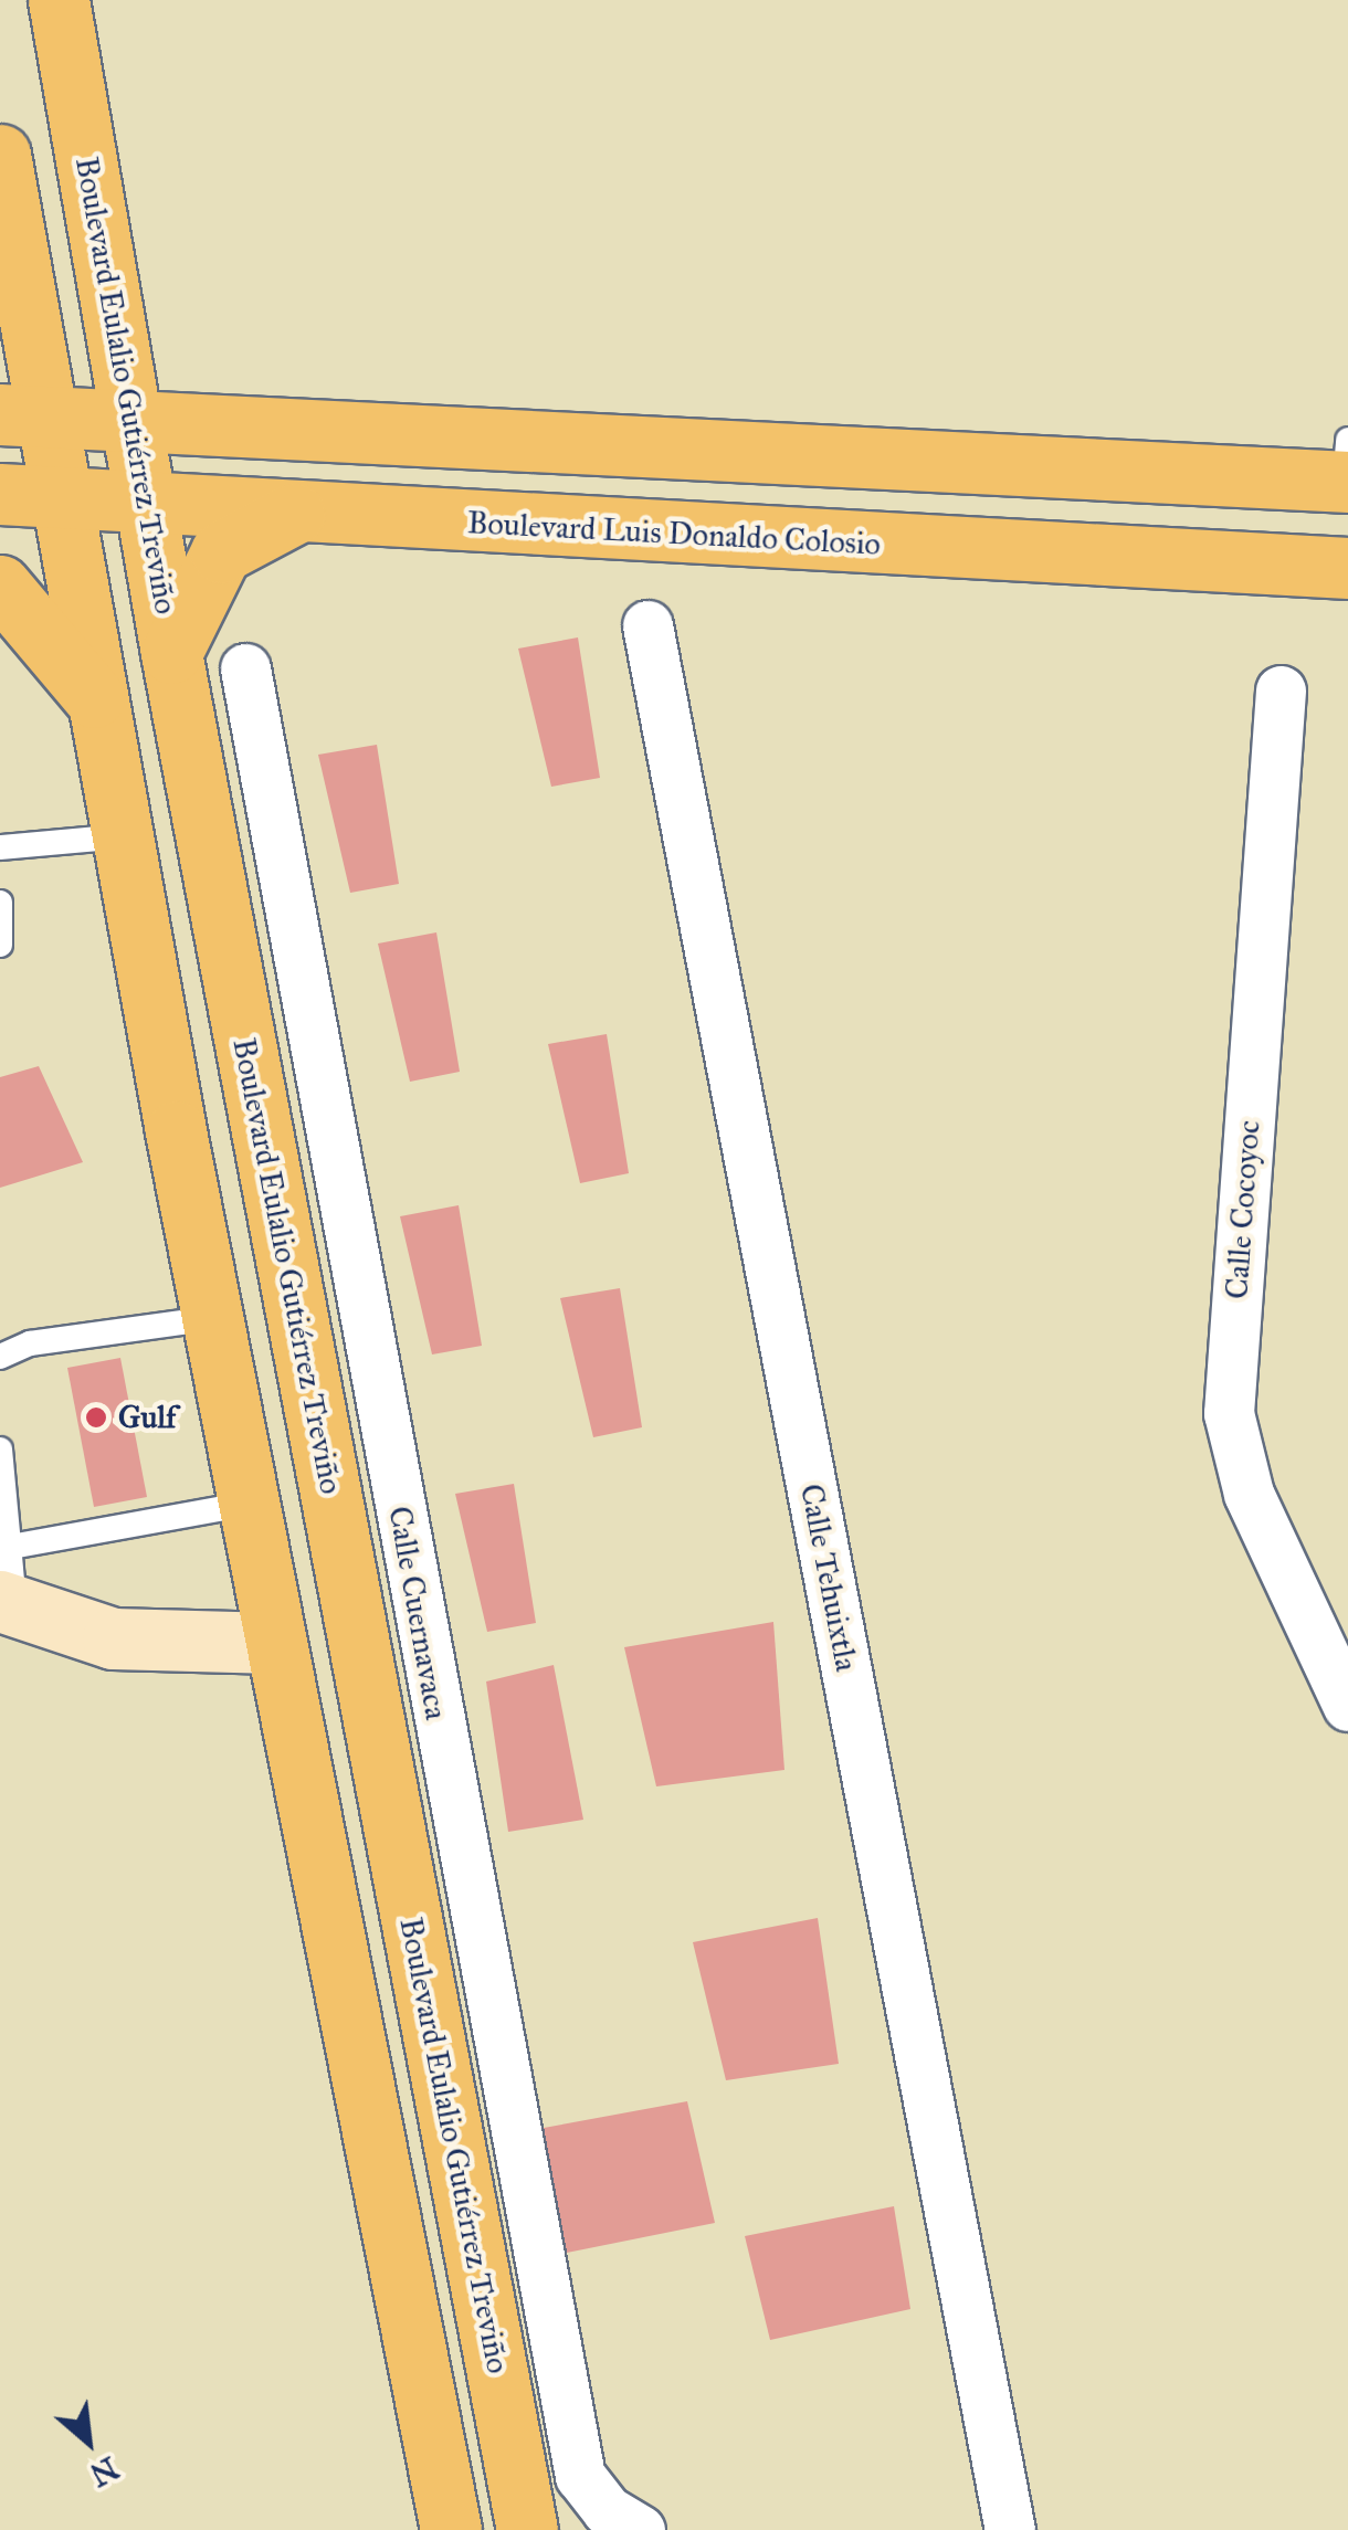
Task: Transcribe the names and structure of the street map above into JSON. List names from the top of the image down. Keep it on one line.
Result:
{"streets":{"main road":["Boulevard Eulalio Gutiérrez Treviño","Boulevard Luis Donaldo Colosio"],"street":["Calle Cocoyoc","Calle Tehuixtla","Calle Cuernavaca"]},"crossings":[["Boulevard Eulalio Gutiérrez Treviño","Boulevard Luis Donaldo Colosio"]],"places":["Gulf"],"north":"bottom right"}
